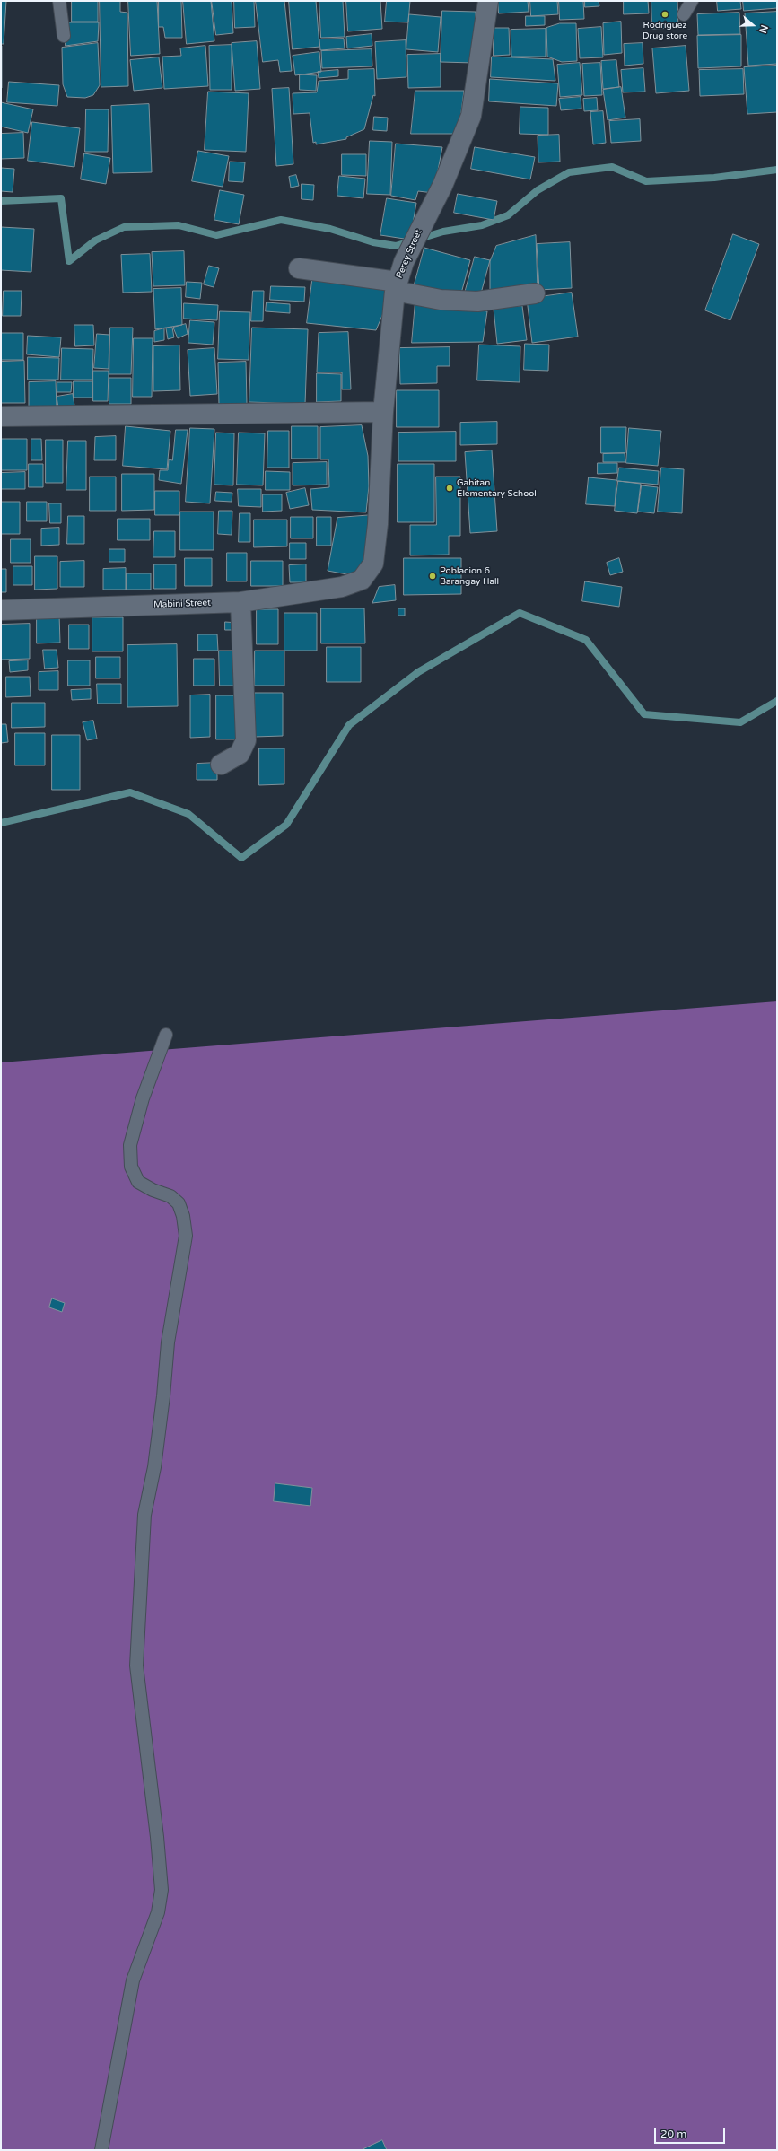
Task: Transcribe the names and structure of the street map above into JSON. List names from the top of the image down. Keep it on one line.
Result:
{"streets":{"street":["Perey Street","Mabini Street"]},"crossings":[["Perey Street","Mabini Street"]],"places":["Rodriguez Drug store","Gahitan Elementary School","Poblacion 6 Barangay Hall"],"scale_bar":"20 m","north":"right"}
